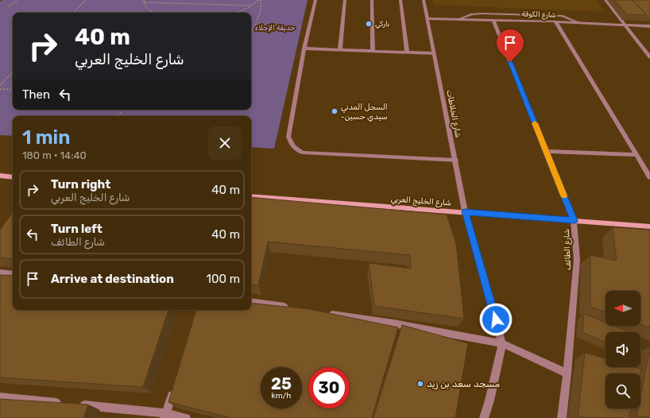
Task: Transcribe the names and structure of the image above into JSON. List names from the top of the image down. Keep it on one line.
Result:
{"streets":{"main road":["شارع الخليج العربي"],"street":["شارع الكوفة","شارع الخلاطات","شارع الطائف"]},"crossings":[["شارع الكوفة","شارع الخلاطات"],["شارع الكوفة","شارع الطائف"],["شارع الخلاطات","شارع الخليج العربي"],["شارع الخليج العربي","شارع الطائف"]],"parks":["حديقة الإجلاء"],"places":["باركي","السجل المدني -سيدي حسين","مسجد سعد بن زيد"],"north":"left","page":{"turn":["40 m","شارع الخليج العربي"],"then":"Then","heading":["1 min","180 m · 14:40"],"list":[{"name":"Turn right","note":"شارع الخليج العربي","value":"40 m"},{"name":"Turn left","note":"شارع الطائف","value":"40 m"},{"name":"Arrive at destination","value":"100 m"}],"speed":"25 km/h","limit":"30"}}
